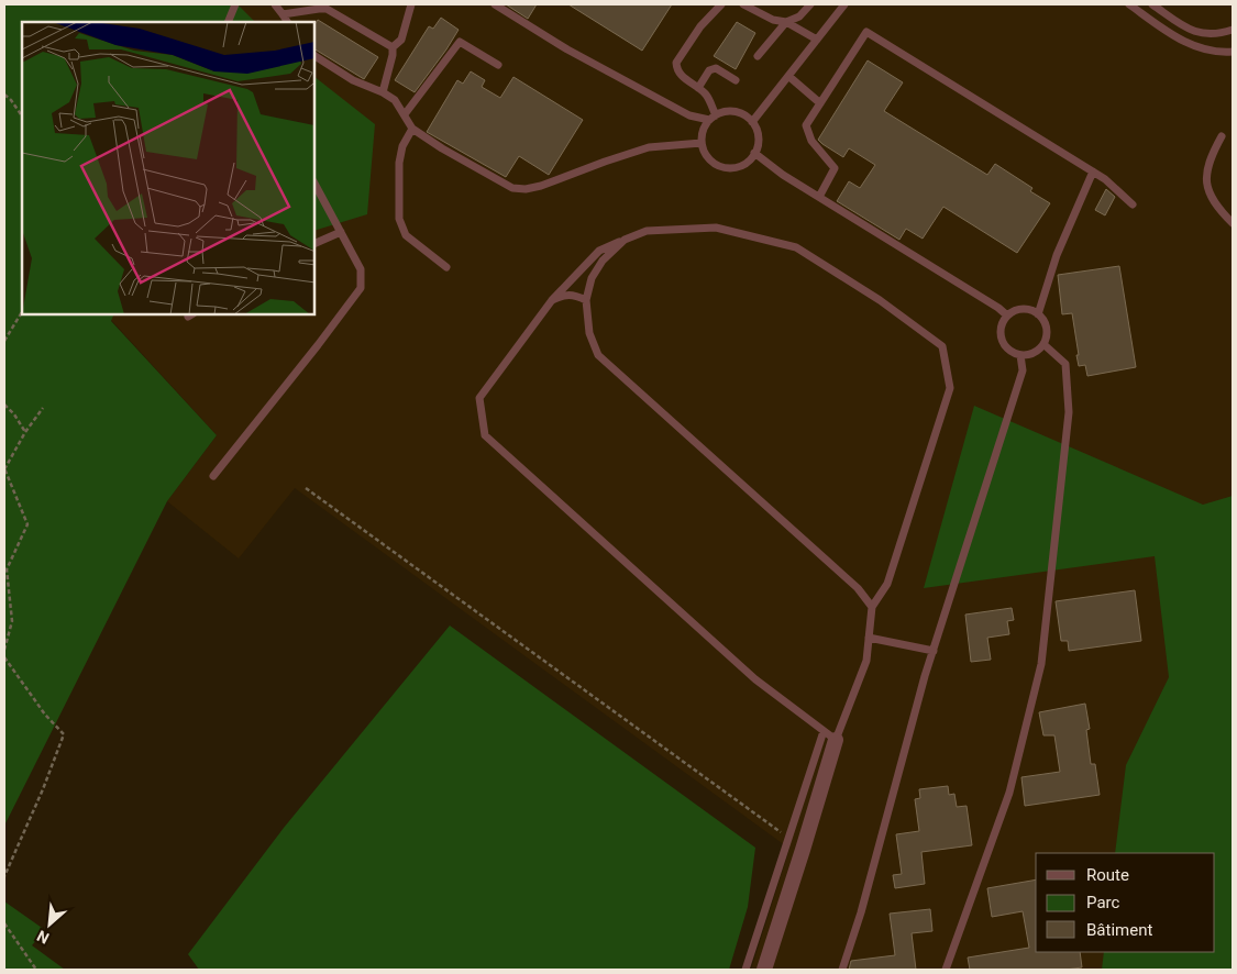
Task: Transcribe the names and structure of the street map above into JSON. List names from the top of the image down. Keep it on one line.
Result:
{"legend":["Route","Parc","Bâtiment"],"north":"bottom left"}
